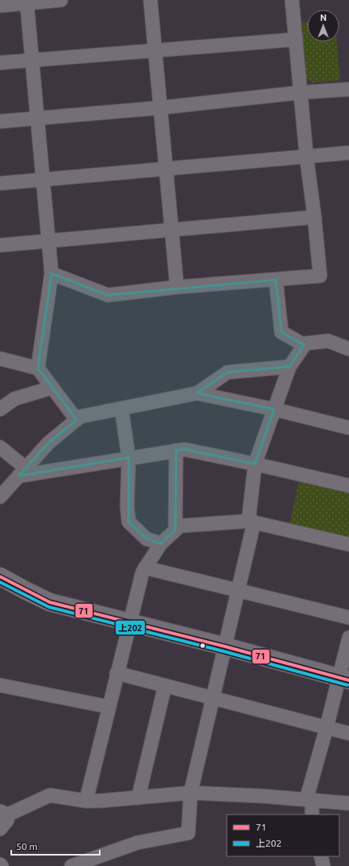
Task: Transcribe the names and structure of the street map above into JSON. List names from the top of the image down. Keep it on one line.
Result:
{"lines":["transit line 71","transit line 上202"],"legend":["71","上202"],"scale_bar":"50 m","north":"top"}
